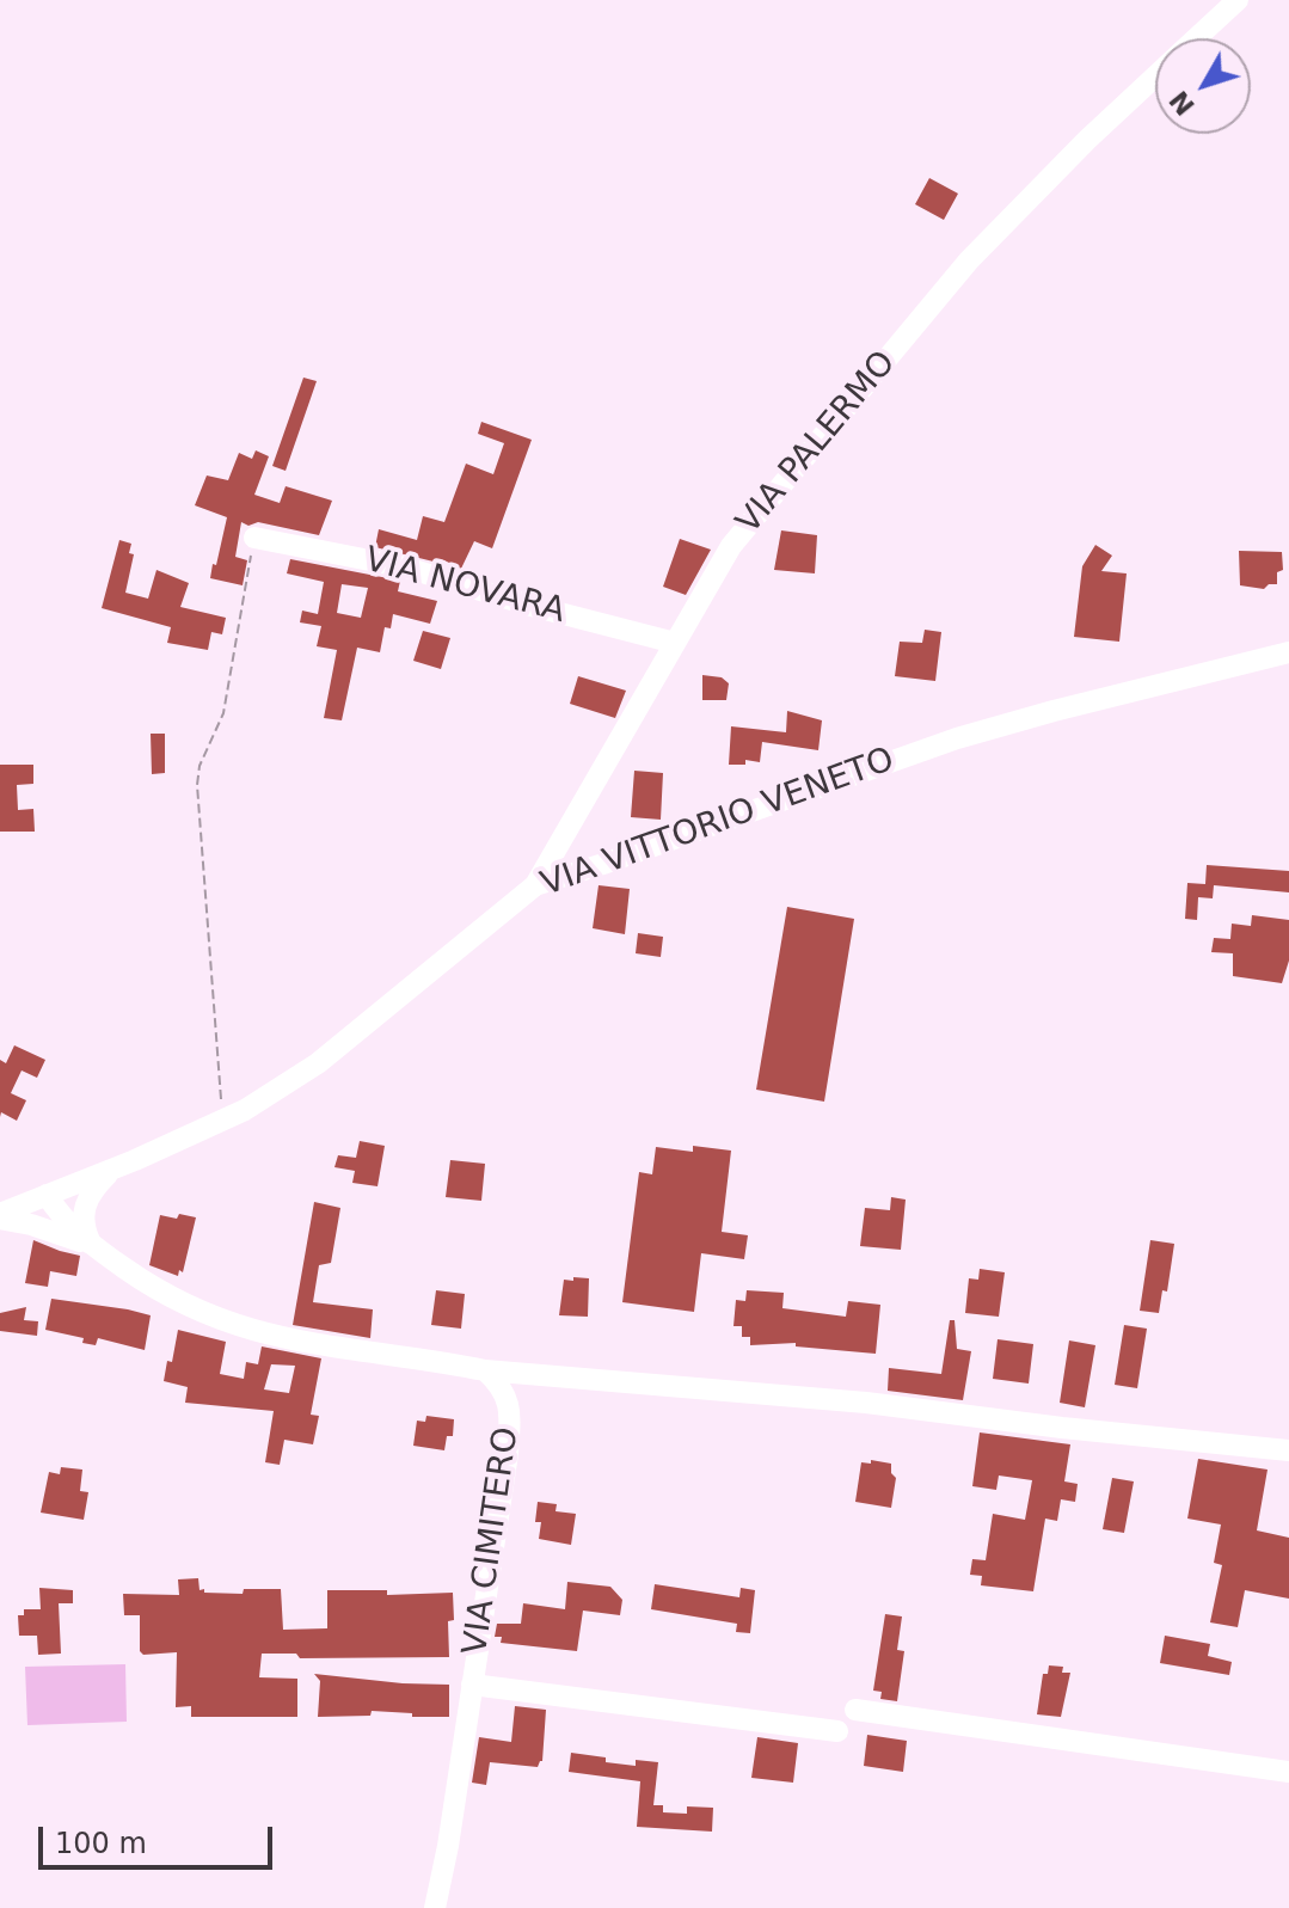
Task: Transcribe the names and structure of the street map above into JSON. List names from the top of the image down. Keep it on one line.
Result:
{"streets":{"street":["VIA PALERMO","VIA NOVARA","VIA VITTORIO VENETO","VIA CIMITERO"]},"crossings":[["VIA PALERMO","VIA NOVARA"],["VIA PALERMO","VIA VITTORIO VENETO"]],"scale_bar":"100 m","north":"bottom left"}
